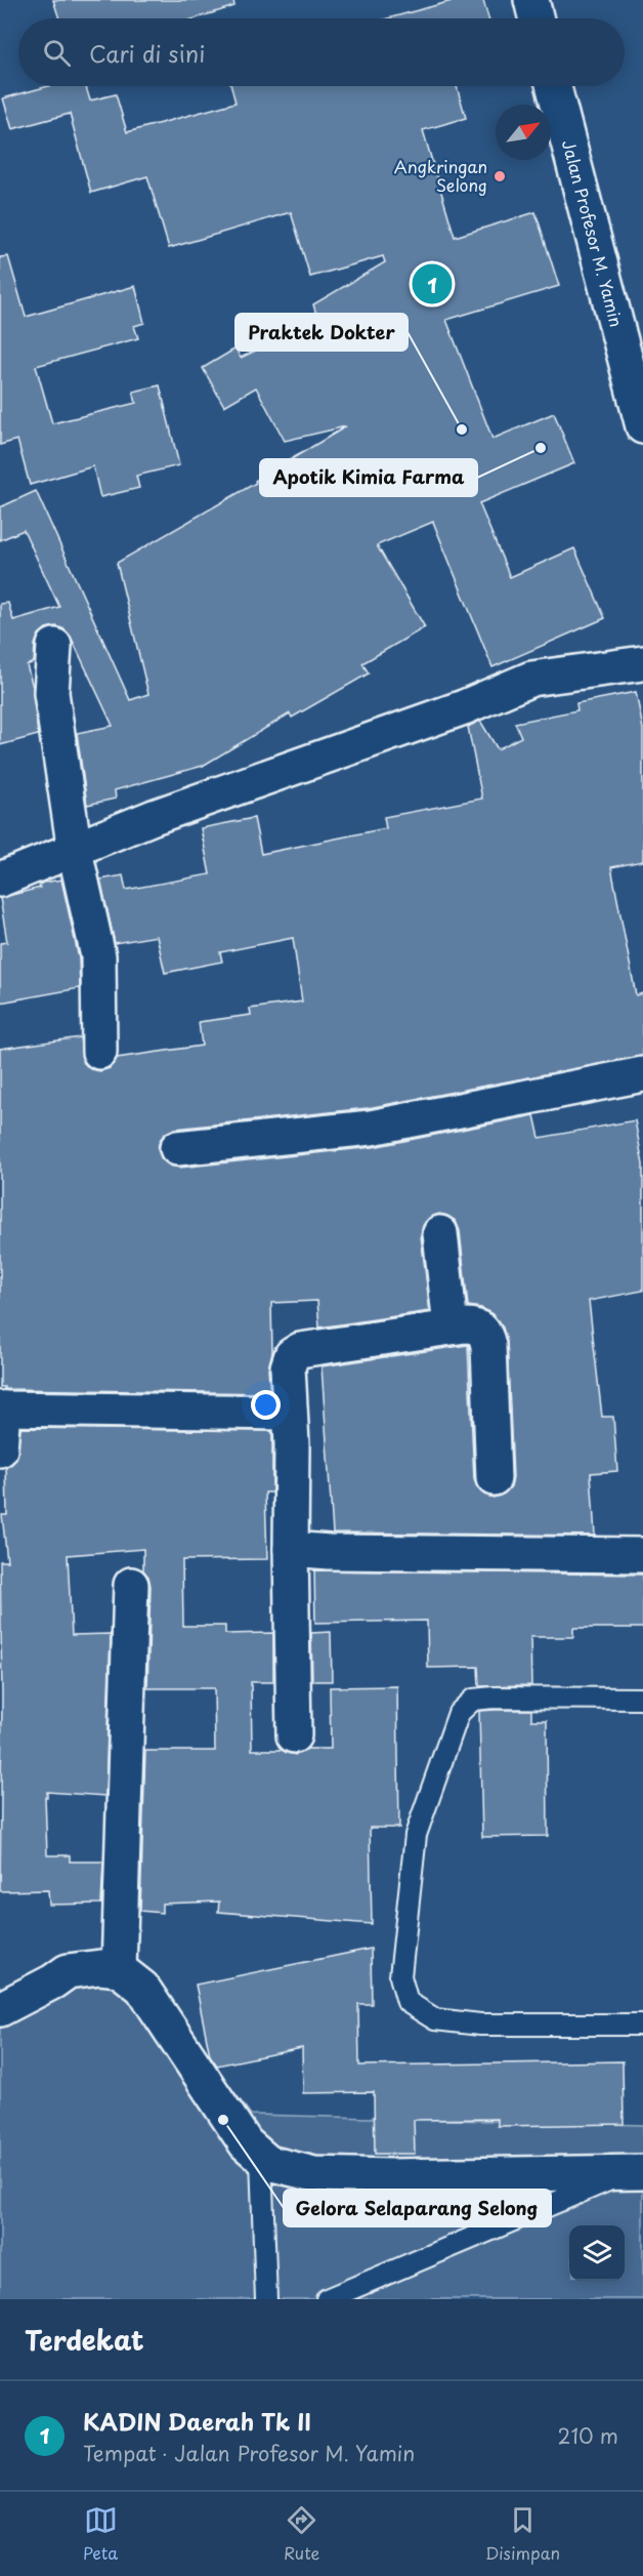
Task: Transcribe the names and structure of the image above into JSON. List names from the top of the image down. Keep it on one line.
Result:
{"streets":{"street":["Jalan Profesor M. Yamin"]},"places":["Angkringan Selong","Praktek Dokter","Apotik Kimia Farma","Gelora Selaparang Selong"],"north":"top right","page":{"search":"Cari di sini","pins":"1","heading":"Terdekat","list":[{"mark":"1","name":"KADIN Daerah Tk II","note":"Tempat · Jalan Profesor M. Yamin","value":"210 m"}],"nav":["Peta","Rute","Disimpan"]}}
